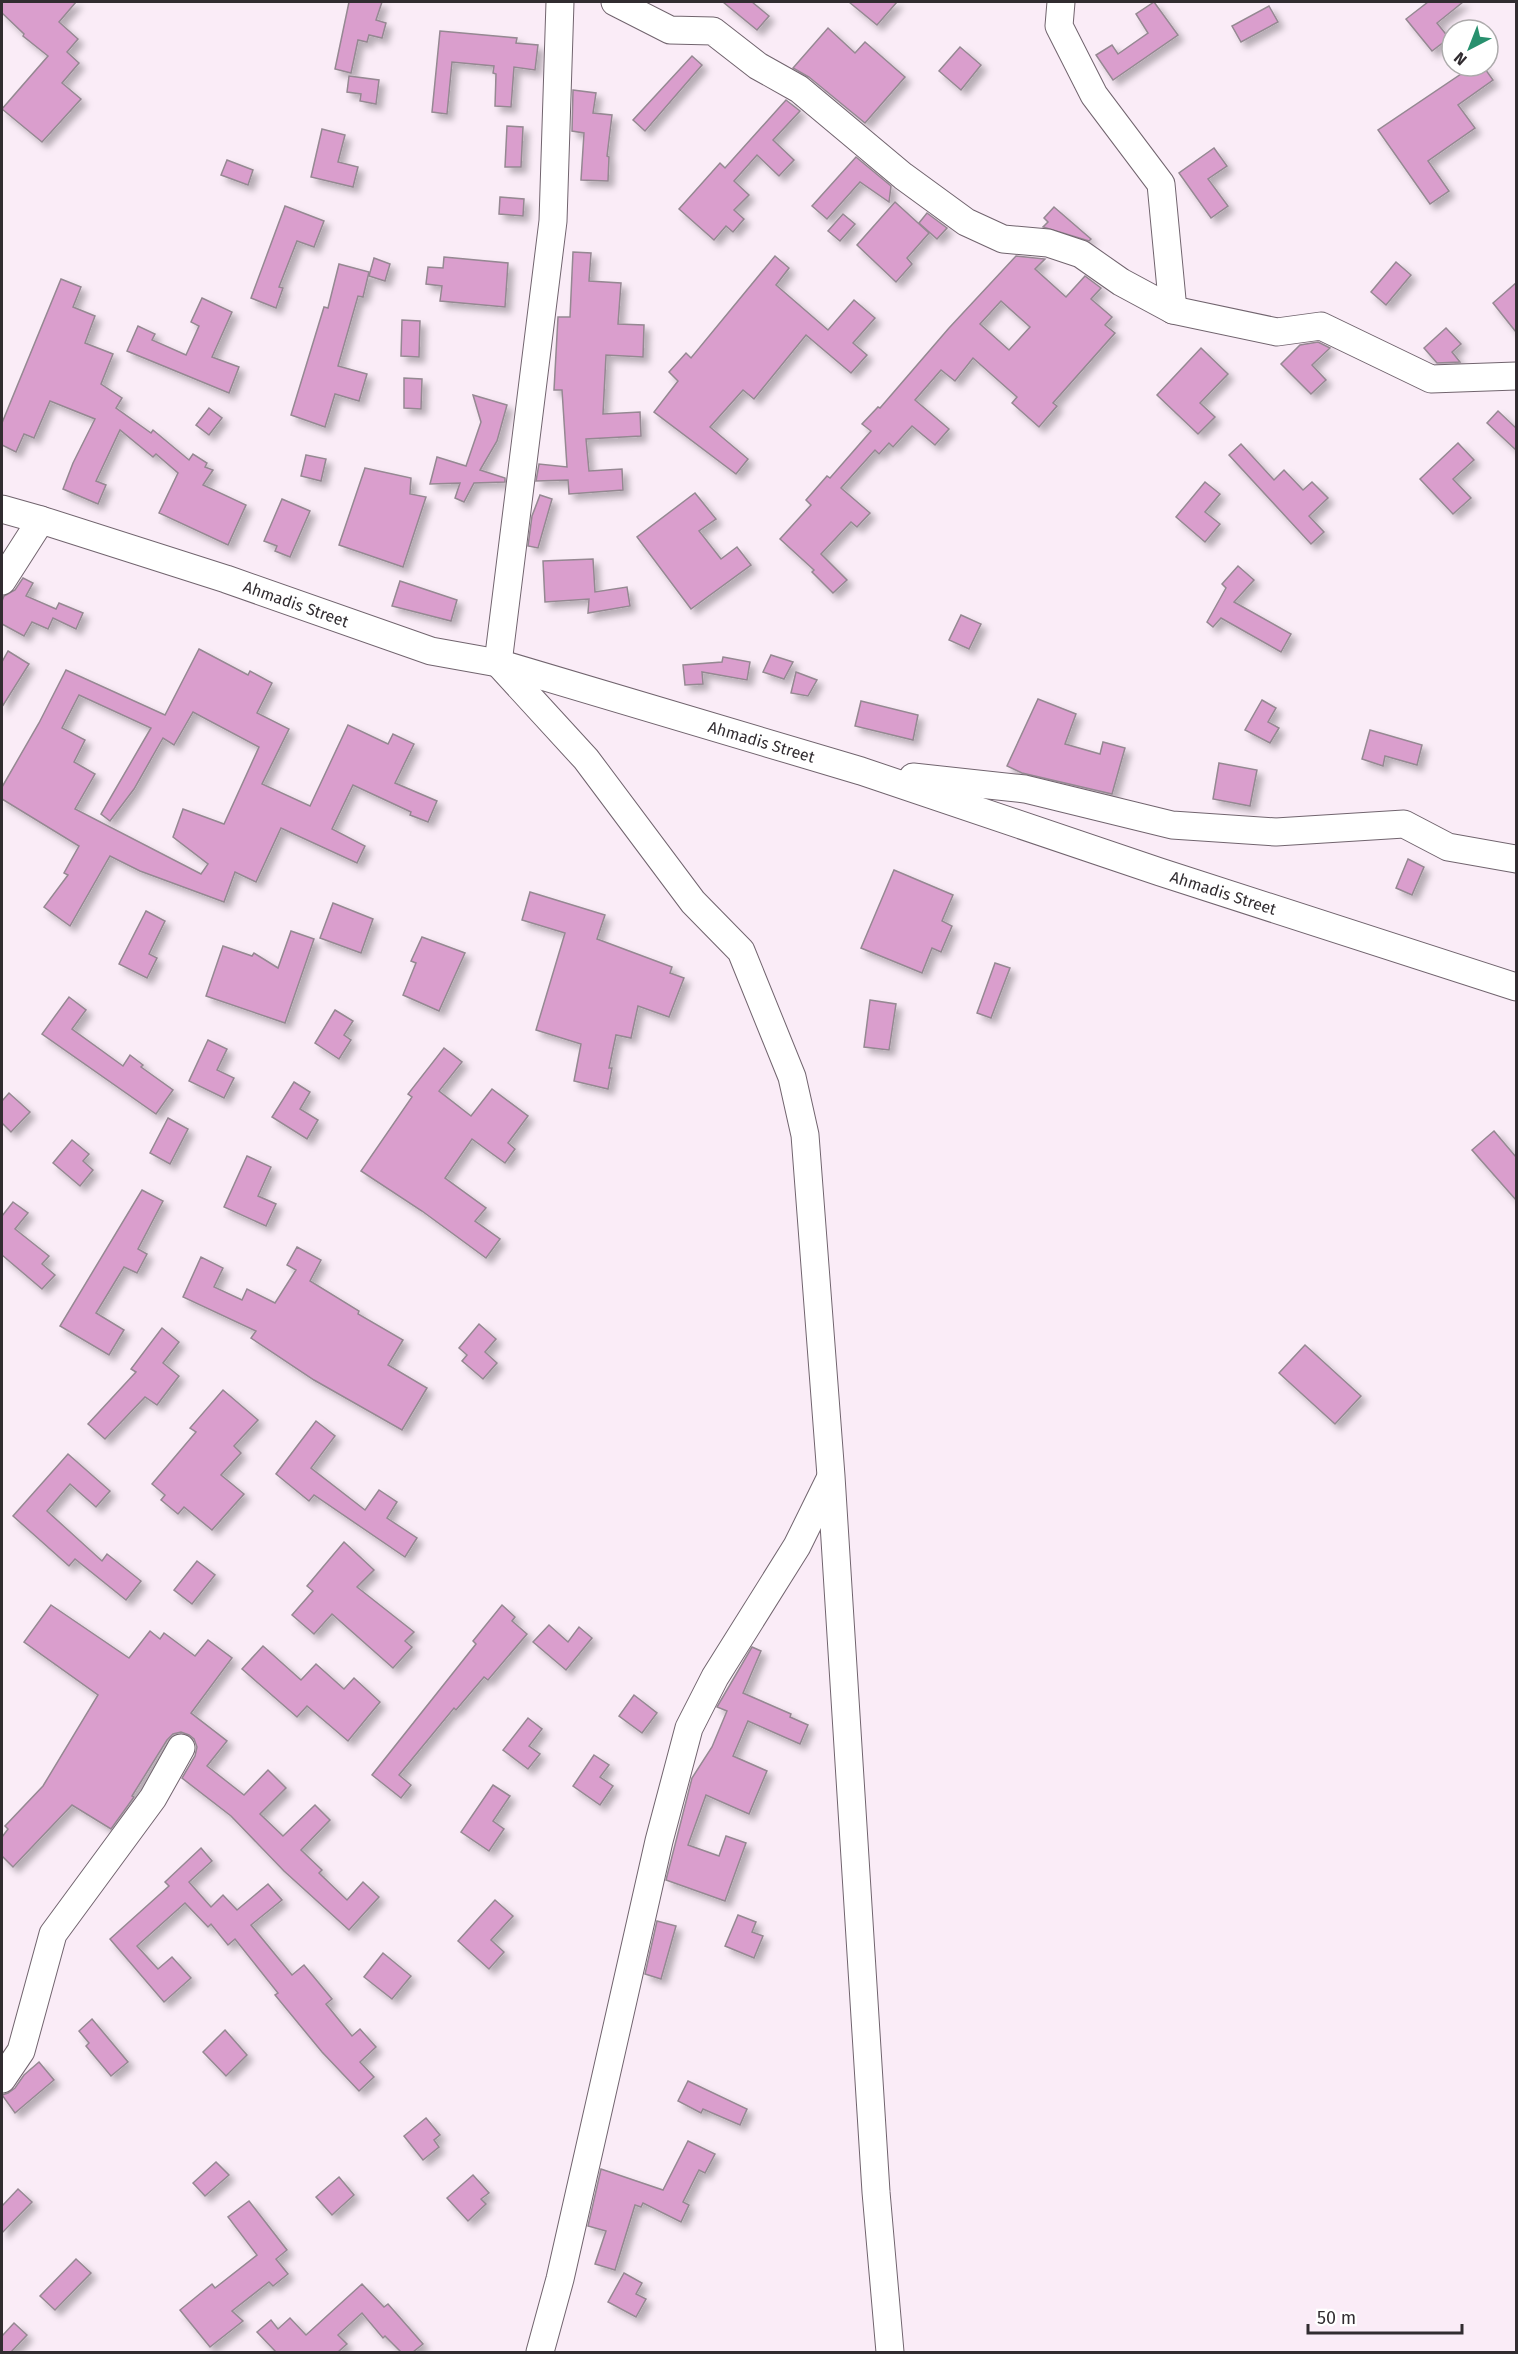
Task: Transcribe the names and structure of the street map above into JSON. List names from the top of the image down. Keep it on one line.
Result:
{"streets":{"street":["Ahmadis Street"]},"scale_bar":"50 m","north":"bottom left"}
